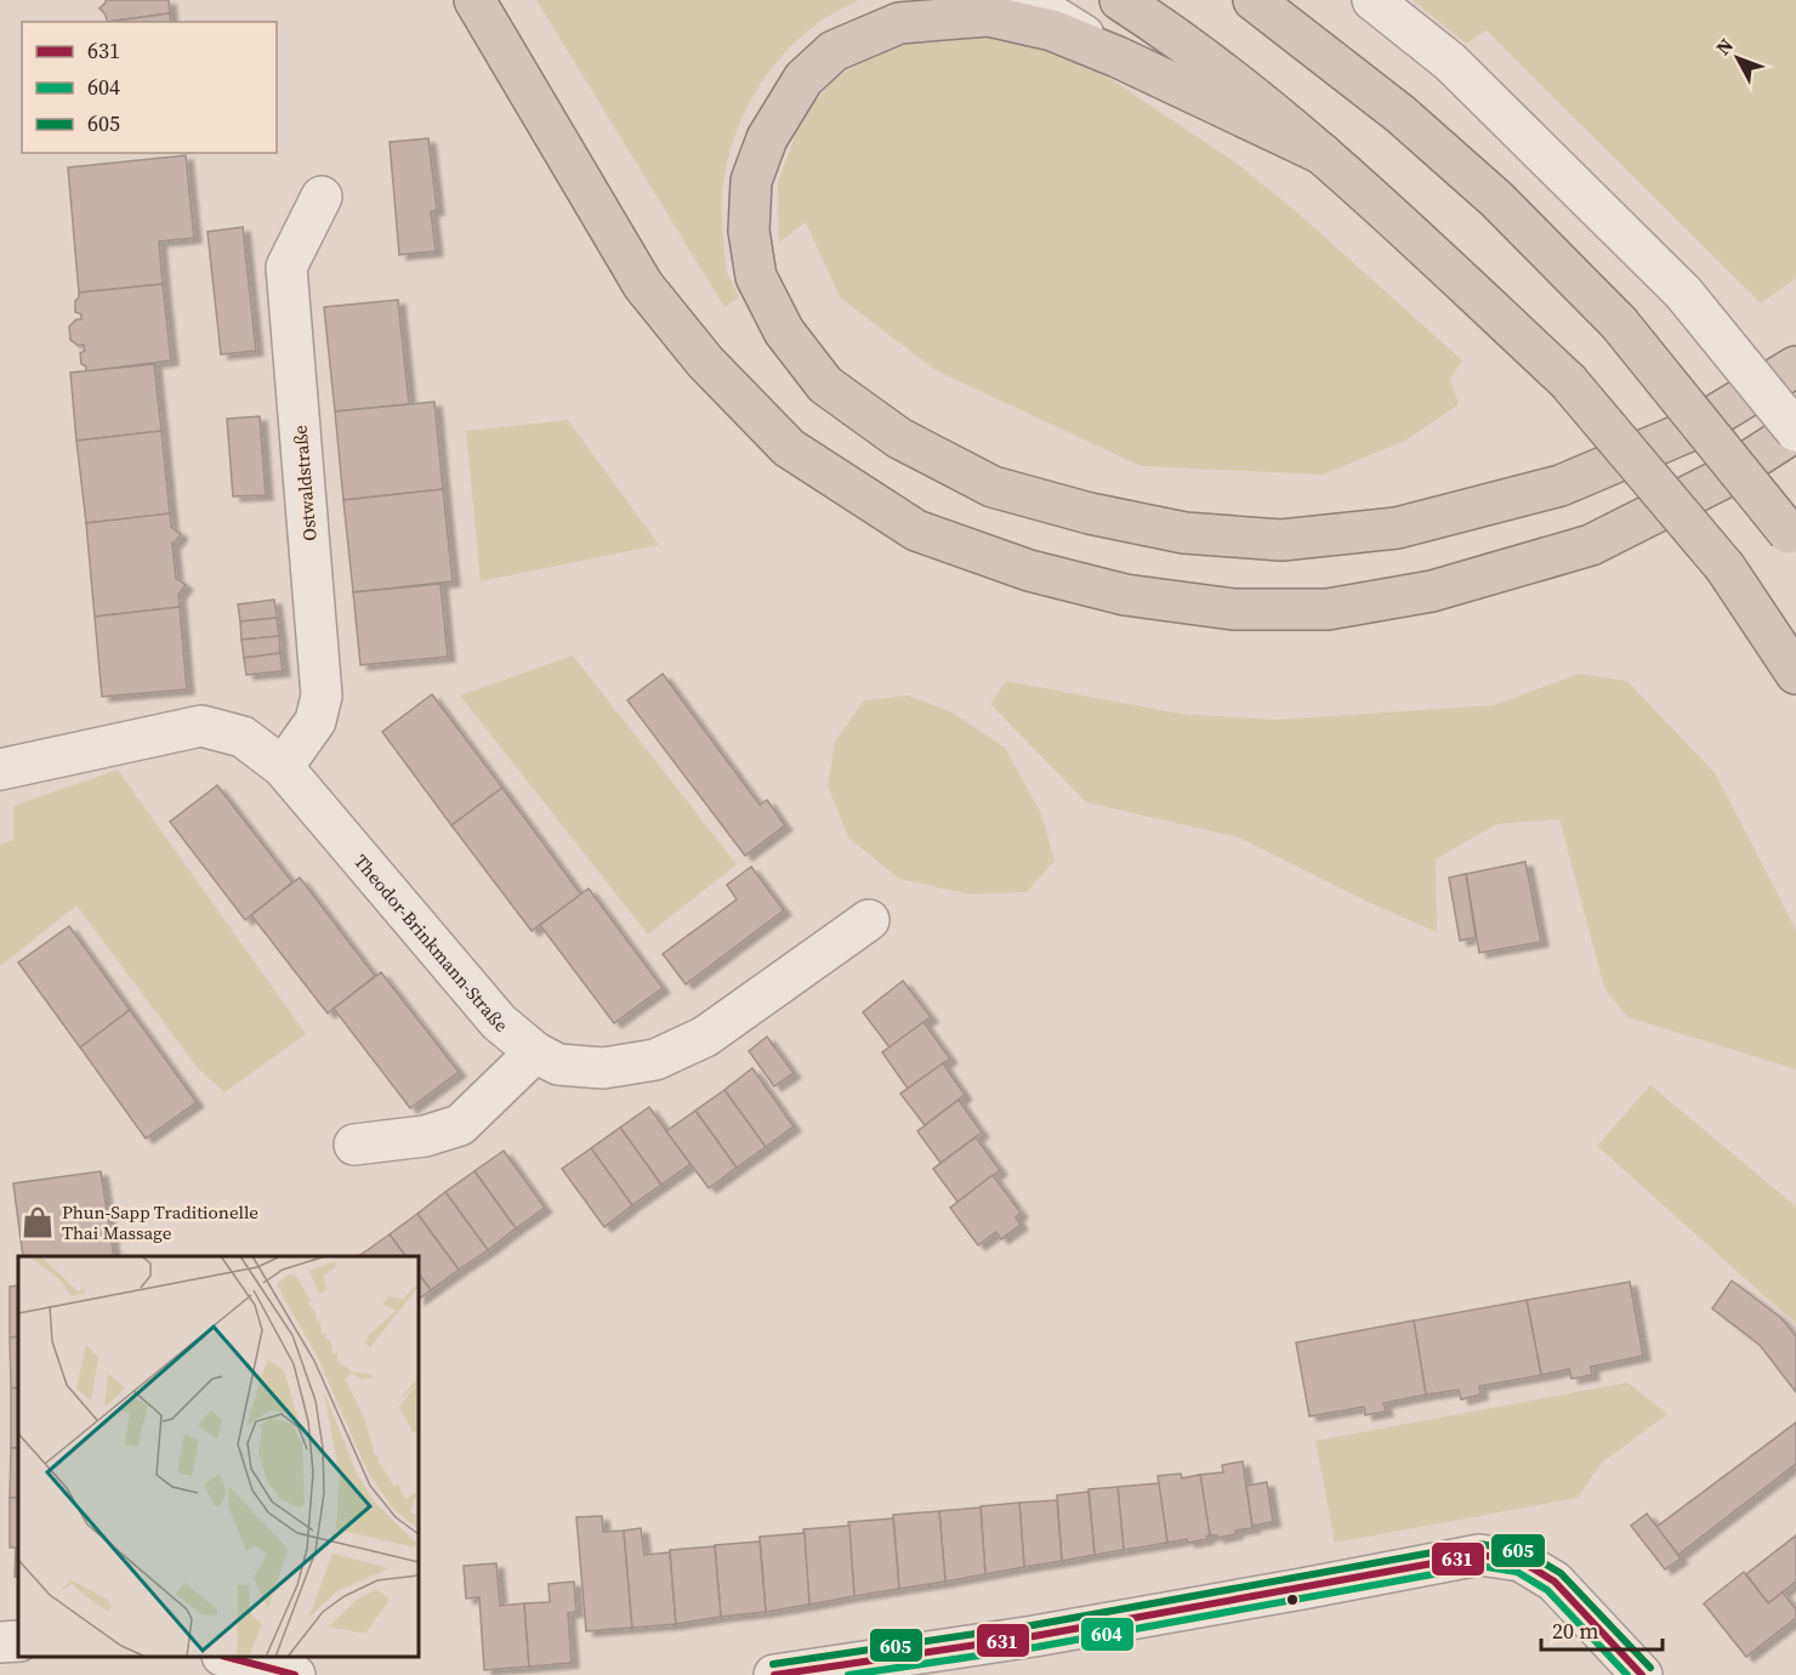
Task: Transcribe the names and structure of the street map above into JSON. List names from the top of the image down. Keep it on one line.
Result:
{"streets":{"street":["Ostwaldstraße","Theodor-Brinkmann-Straße"]},"crossings":[["Ostwaldstraße","Theodor-Brinkmann-Straße"]],"places":{"shop":["Phun-Sapp Traditionelle Thai Massage"]},"lines":["transit line 605","transit line 631","transit line 604"],"legend":["631","604","605"],"scale_bar":"20 m","north":"top left"}
